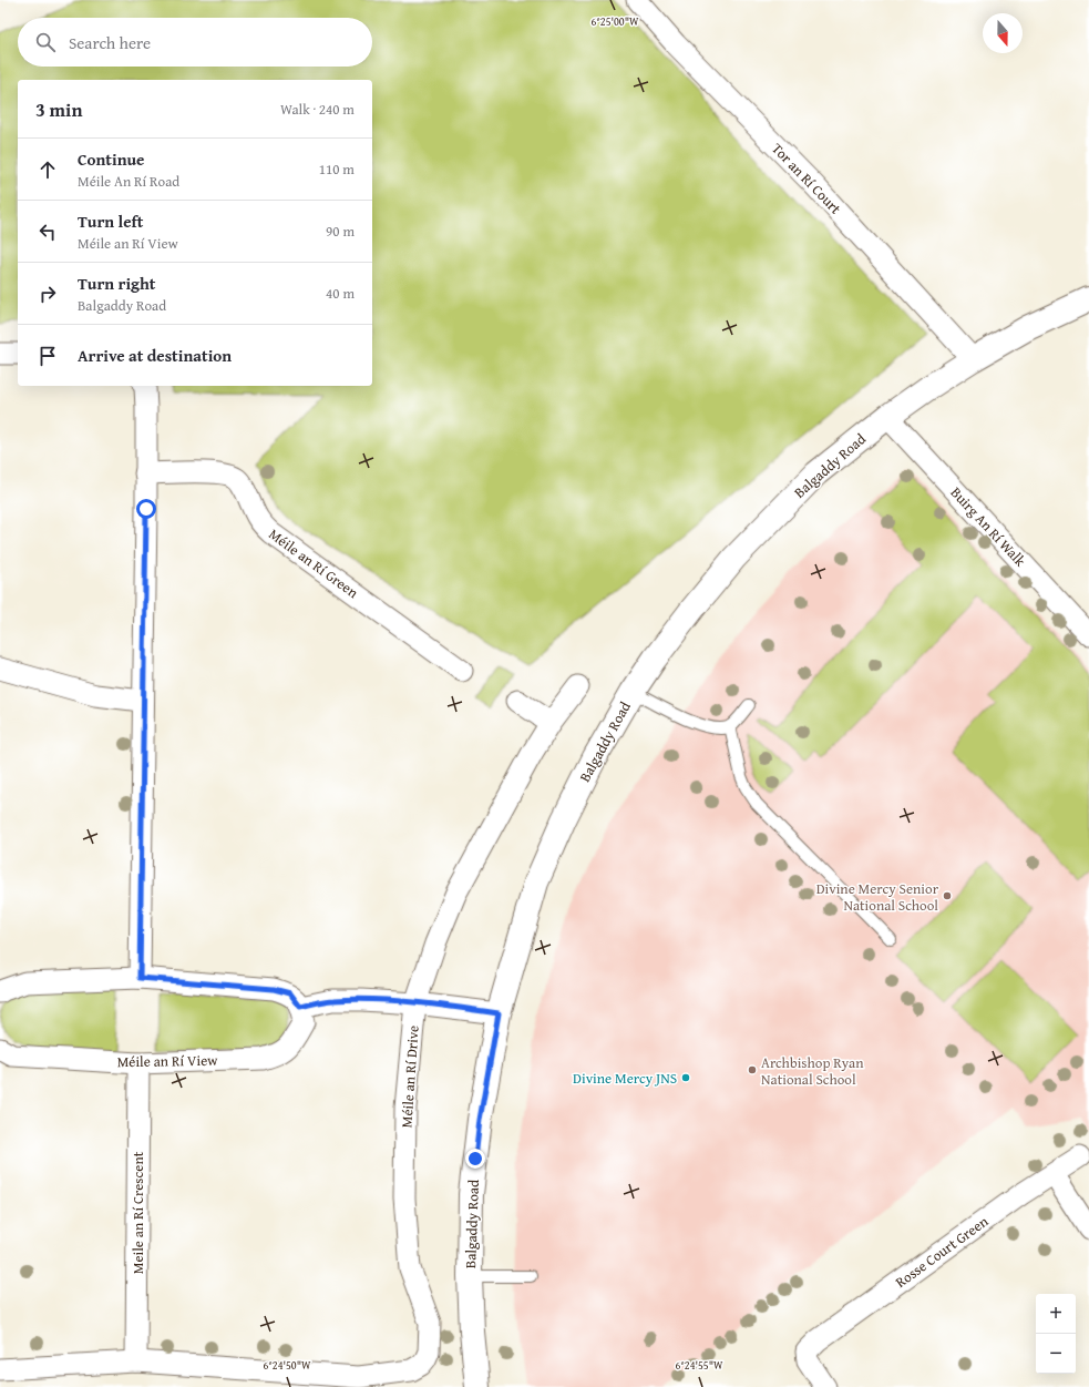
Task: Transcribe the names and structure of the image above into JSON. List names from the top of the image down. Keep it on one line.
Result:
{"streets":{"street":["Tor an Rí Court","Balgaddy Road","Buirg An Rí Walk","Méile an Rí Green","Méile an Rí View","Méile an Rí Drive","Meile an Rí Crescent","Rosse Court Green"]},"crossings":[["Tor an Rí Court","Balgaddy Road"],["Balgaddy Road","Buirg An Rí Walk"],["Méile an Rí View","Meile an Rí Crescent"],["Méile an Rí Drive","Meile an Rí Crescent"]],"places":["Divine Mercy Senior National School","Archbishop Ryan National School","Divine Mercy JNS"],"north":"bottom","page":{"search":"Search here","heading":["3 min","Walk · 240 m"],"list":[["Continue","Méile An Rí Road","110 m"],["Turn left","Méile an Rí View","90 m"],["Turn right","Balgaddy Road","40 m"],"Arrive at destination"],"map_buttons":["+","−"]},"coordinates":["6°25'00\"W","6°24'50\"W","6°24'55\"W"]}
